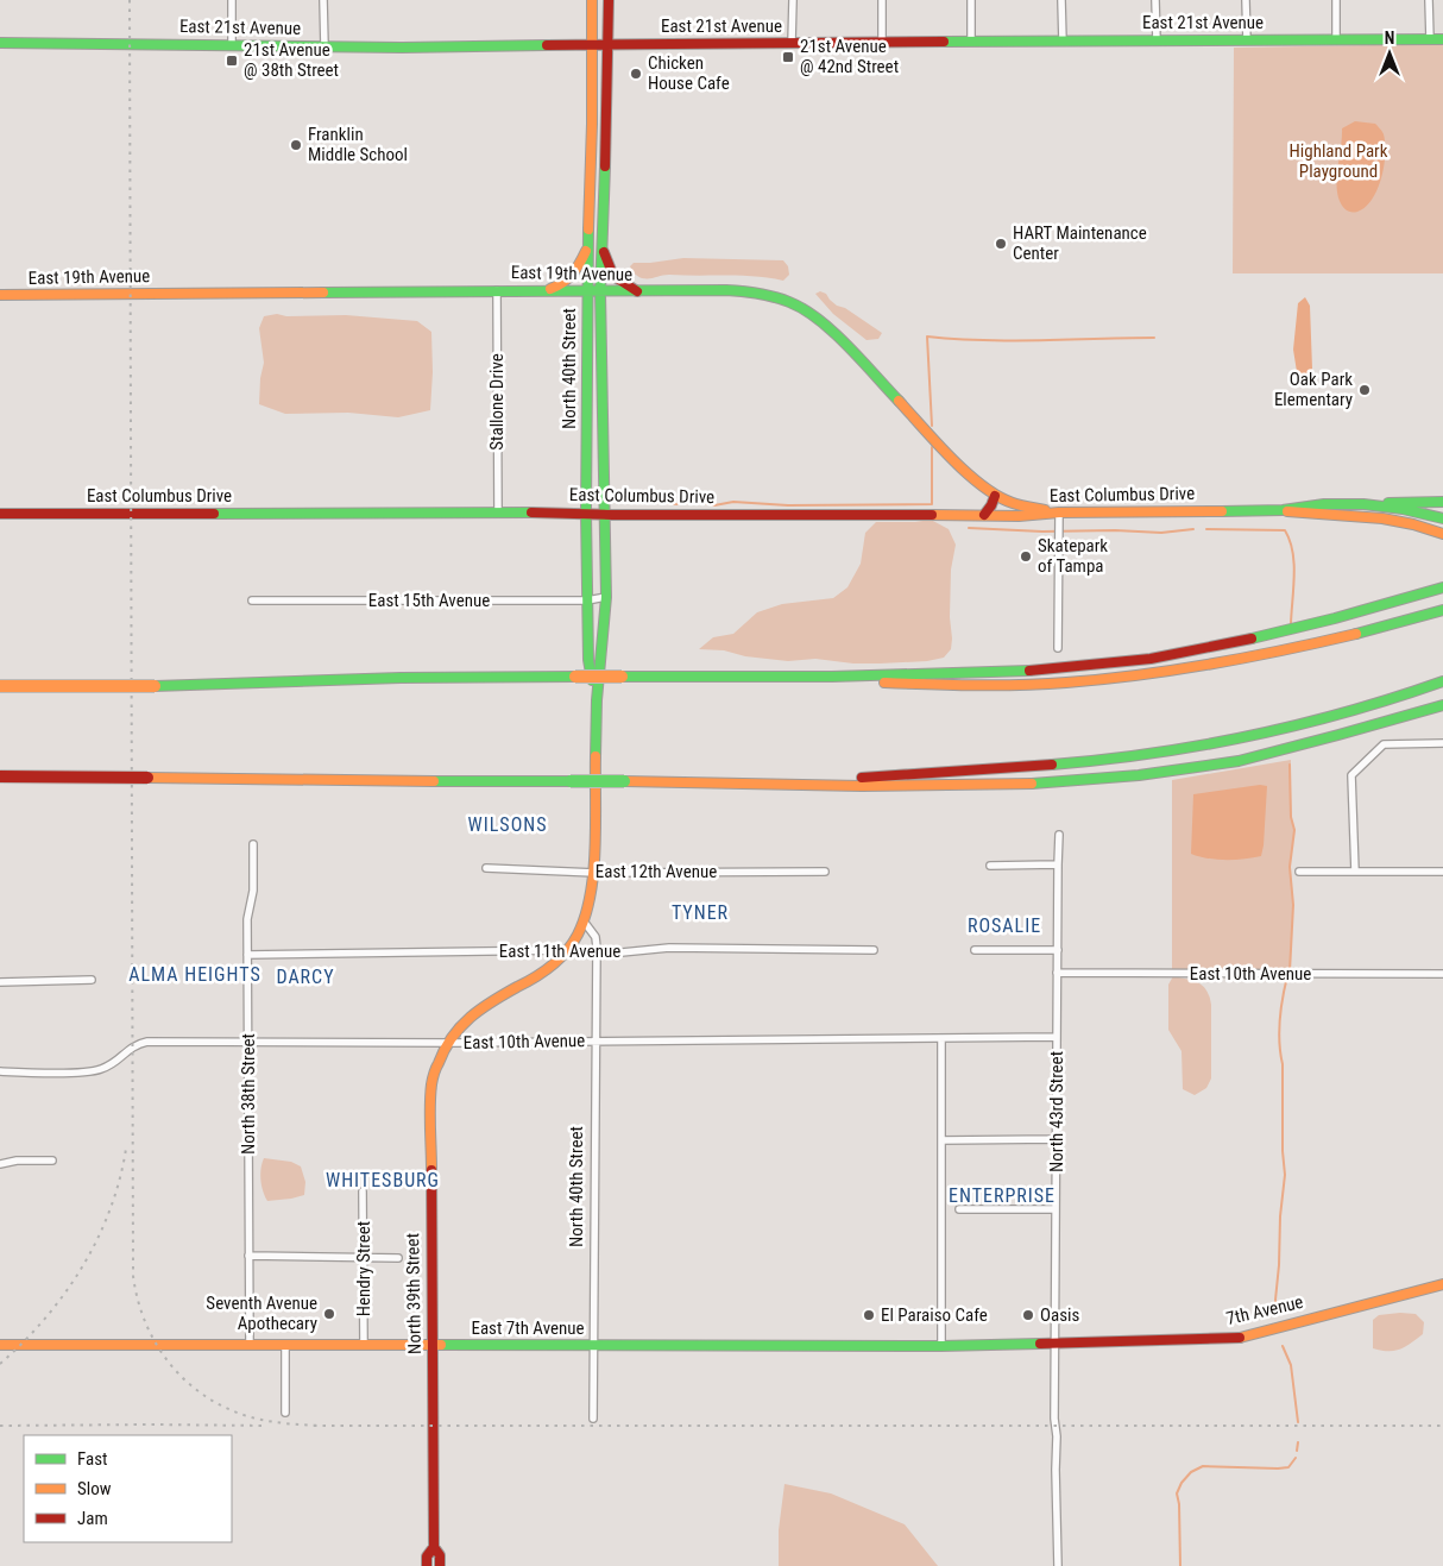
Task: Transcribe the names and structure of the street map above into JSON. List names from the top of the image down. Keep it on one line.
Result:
{"streets":{"main road":["East 21st Avenue","East 19th Avenue","North 40th Street","East Columbus Drive","North 39th Street","7th Avenue","East 7th Avenue"],"street":["Stallone Drive","East 15th Avenue","East 12th Avenue","East 11th Avenue","East 10th Avenue","North 38th Street","North 43rd Street","Hendry Street"]},"crossings":[["East 21st Avenue","North 40th Street"],["East 19th Avenue","North 40th Street"],["East 19th Avenue","Stallone Drive"],["East 19th Avenue","East Columbus Drive"],["North 40th Street","East Columbus Drive"],["North 40th Street","East 15th Avenue"],["North 40th Street","East 12th Avenue"],["North 40th Street","East 11th Avenue"],["North 40th Street","East 10th Avenue"],["North 40th Street","North 39th Street"],["North 40th Street","East 7th Avenue"],["Stallone Drive","East Columbus Drive"],["East 11th Avenue","North 38th Street"],["East 10th Avenue","North 38th Street"],["East 10th Avenue","North 43rd Street"],["East 10th Avenue","North 39th Street"],["North 38th Street","East 7th Avenue"],["North 43rd Street","7th Avenue"],["North 43rd Street","East 7th Avenue"],["Hendry Street","East 7th Avenue"],["North 39th Street","East 7th Avenue"],["7th Avenue","East 7th Avenue"]],"districts":["WILSONS","TYNER","ROSALIE","ALMA HEIGHTS","DARCY","WHITESBURG","ENTERPRISE"],"parks":["Highland Park Playground"],"places":{"transit":["21st Avenue @ 42nd Street","21st Avenue @ 38th Street"],"other":["Chicken House Cafe","Franklin Middle School","HART Maintenance Center","Oak Park Elementary","Skatepark of Tampa","Seventh Avenue Apothecary","El Paraiso Cafe","Oasis"]},"legend":["Fast","Slow","Jam"],"north":"top"}
